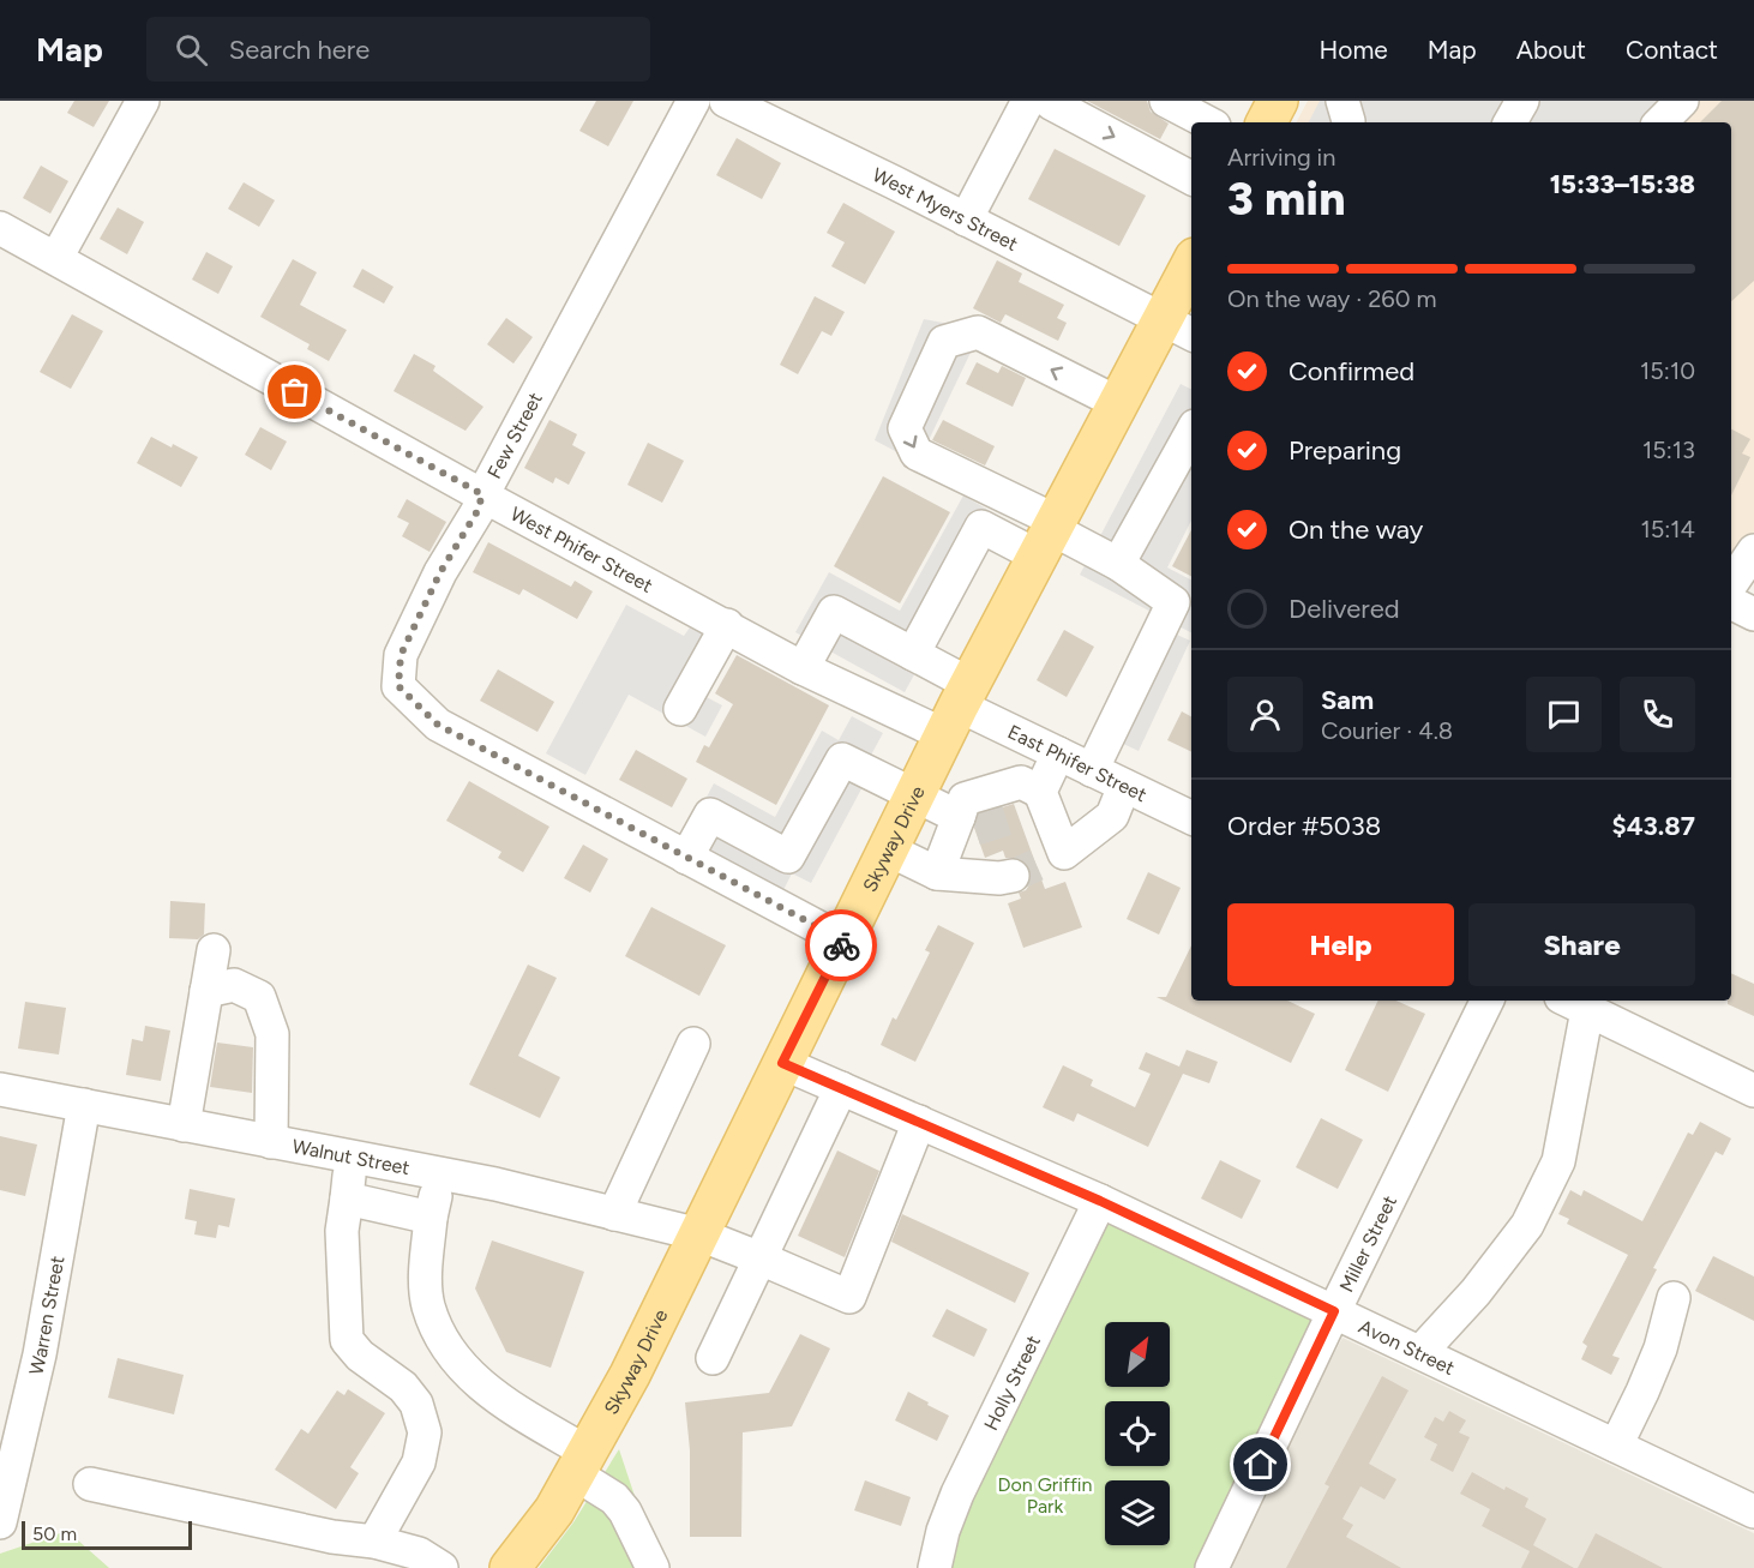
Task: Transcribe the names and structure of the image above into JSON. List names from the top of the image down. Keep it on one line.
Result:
{"streets":{"main road":["Skyway Drive"],"street":["West Myers Street","Few Street","West Phifer Street","East Phifer Street","Walnut Street","Miller Street","Warren Street","Avon Street","Holly Street"]},"crossings":[["West Myers Street","Skyway Drive"],["Few Street","West Phifer Street"],["West Phifer Street","East Phifer Street"],["West Phifer Street","Skyway Drive"],["East Phifer Street","Skyway Drive"],["Skyway Drive","Walnut Street"],["Skyway Drive","Avon Street"],["Walnut Street","Warren Street"],["Walnut Street","Avon Street"],["Miller Street","Avon Street"],["Avon Street","Holly Street"]],"parks":["Don Griffin Park"],"scale_bar":"50 m","north":"top right","page":{"header":"Map","search":"Search here","nav":["Home","Map","About","Contact"],"heading":["3 min","Arriving in","15:33–15:38"],"panel":["Sam","Courier · 4.8","Order #5038","$43.87"],"bar":"On the way · 260 m","list":[["Confirmed","15:10"],["Preparing","15:13"],["On the way","15:14"],"Delivered"],"buttons":["Help","Share"],"scale":"50 m"}}
